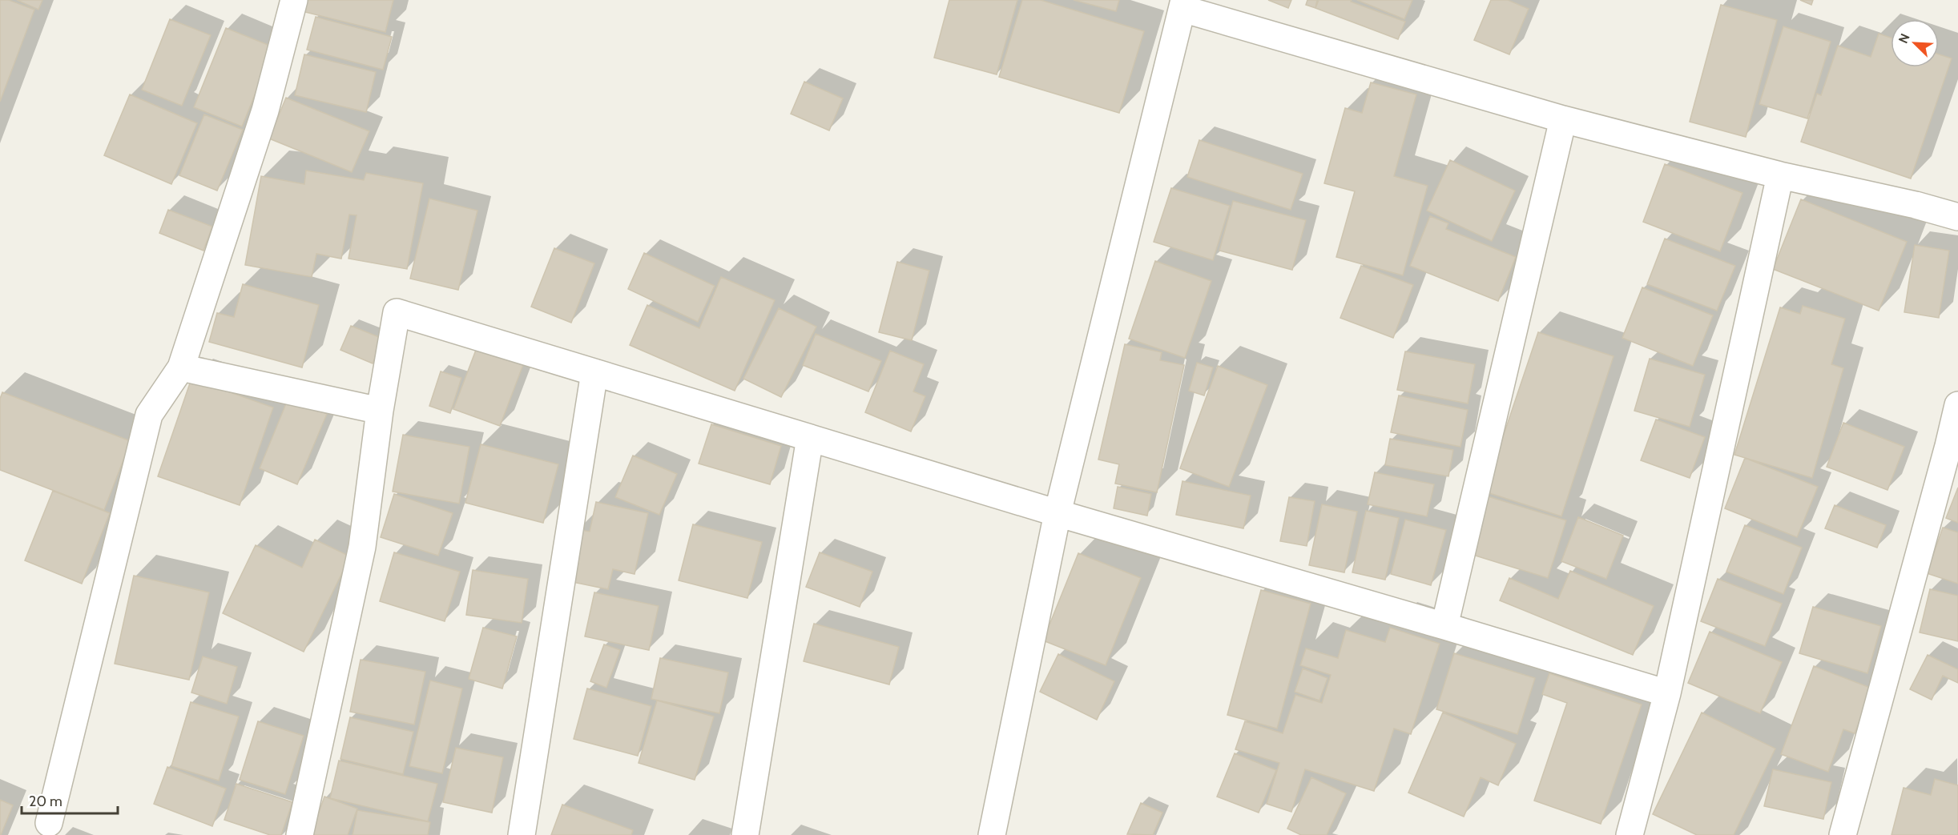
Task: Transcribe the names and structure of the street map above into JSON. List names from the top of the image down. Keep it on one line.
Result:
{"scale_bar":"20 m","north":"top left"}
